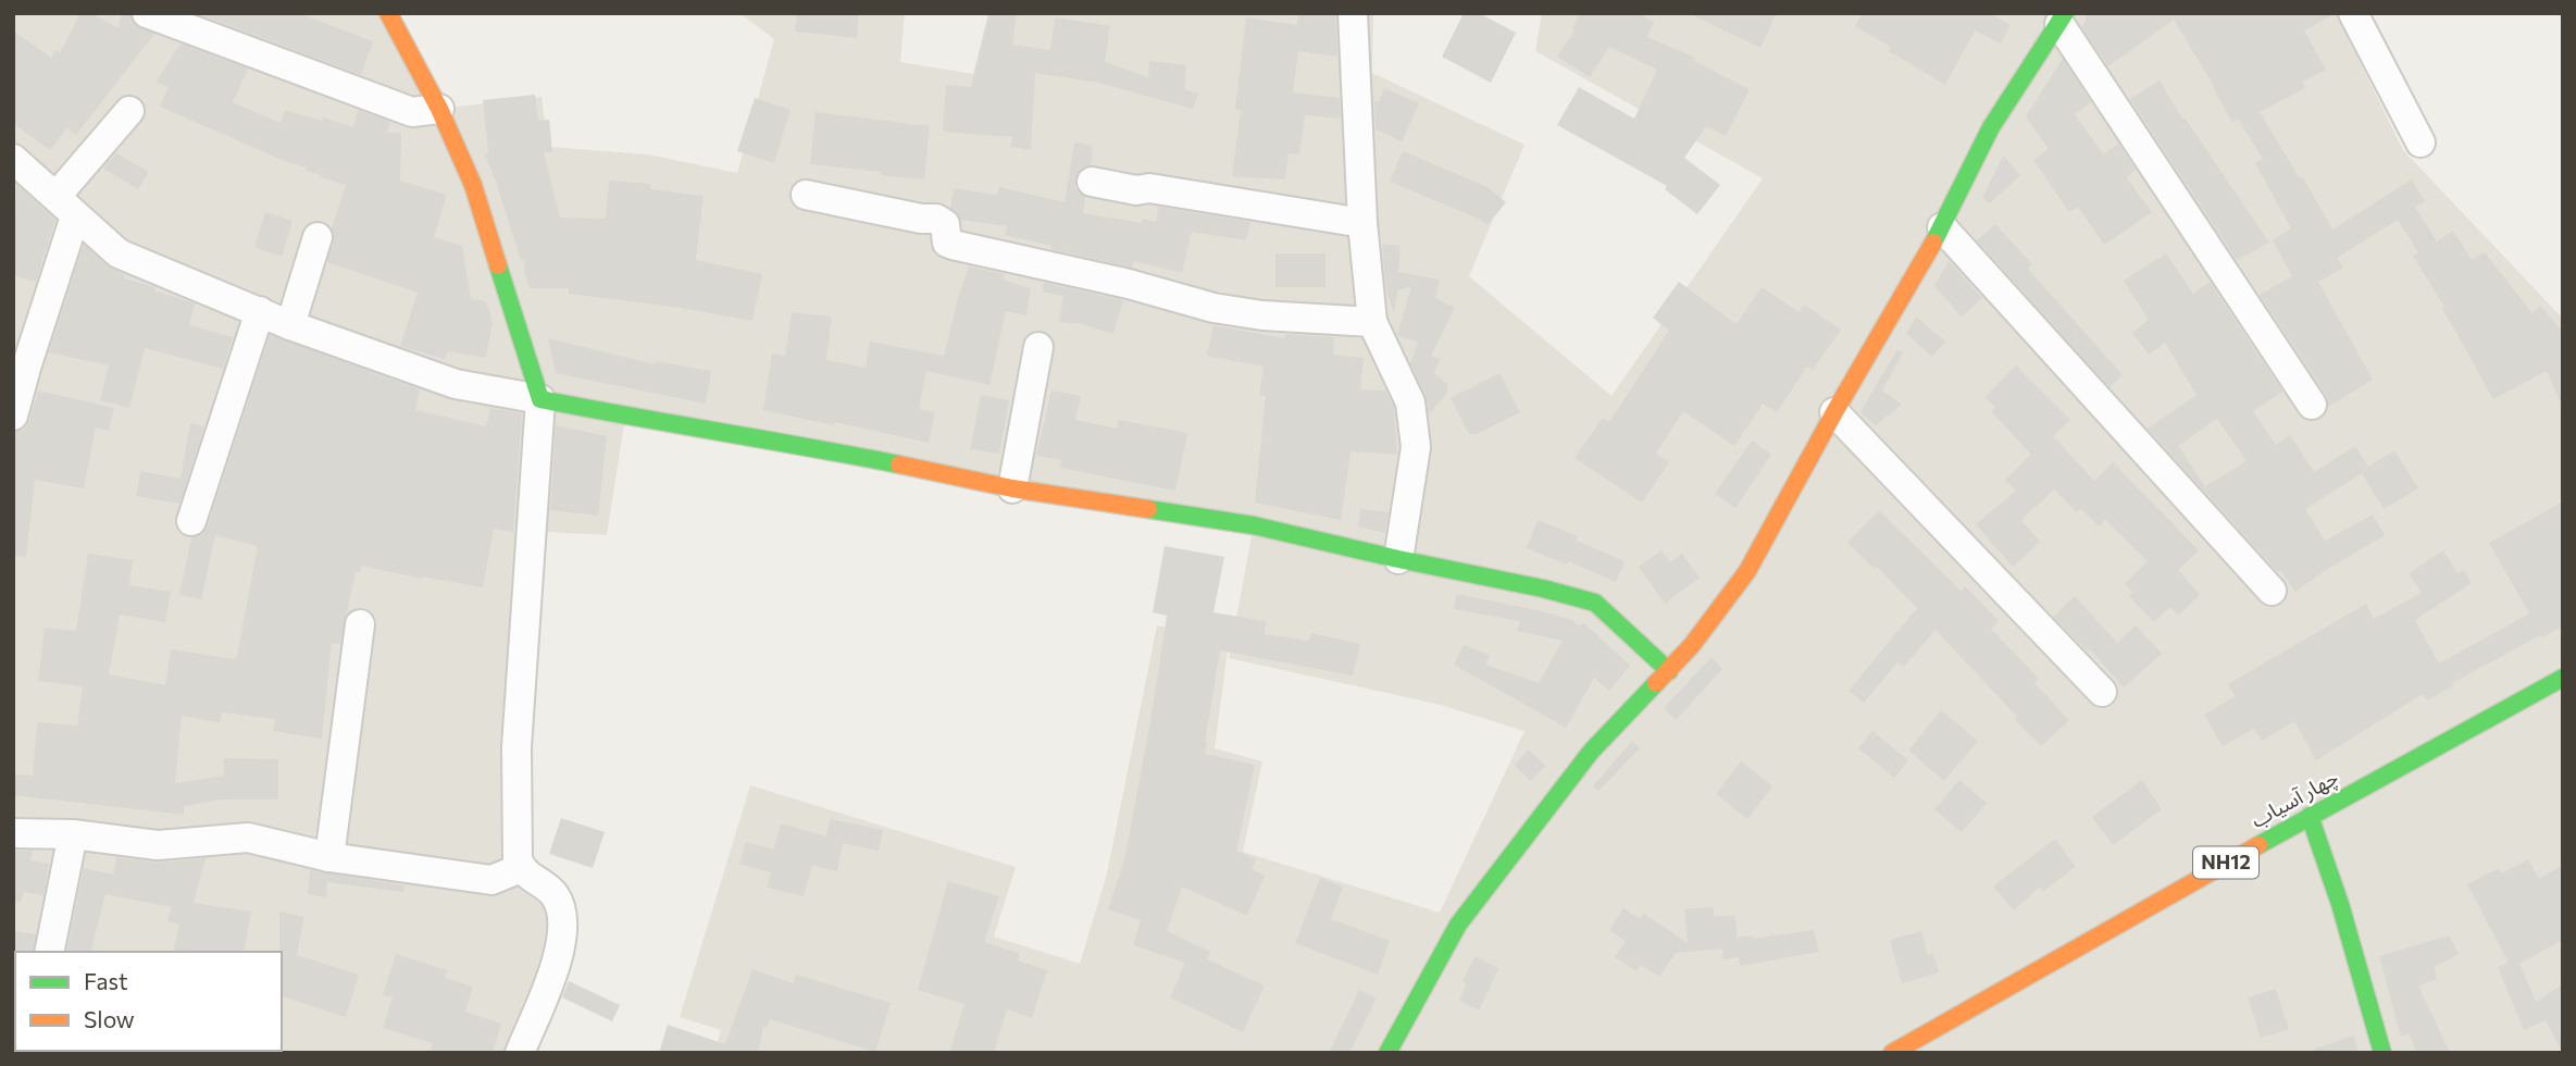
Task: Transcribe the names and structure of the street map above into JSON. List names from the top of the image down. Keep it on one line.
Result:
{"streets":{"main road":["چهار آسیاب","NH12"]},"legend":["Fast","Slow"]}
